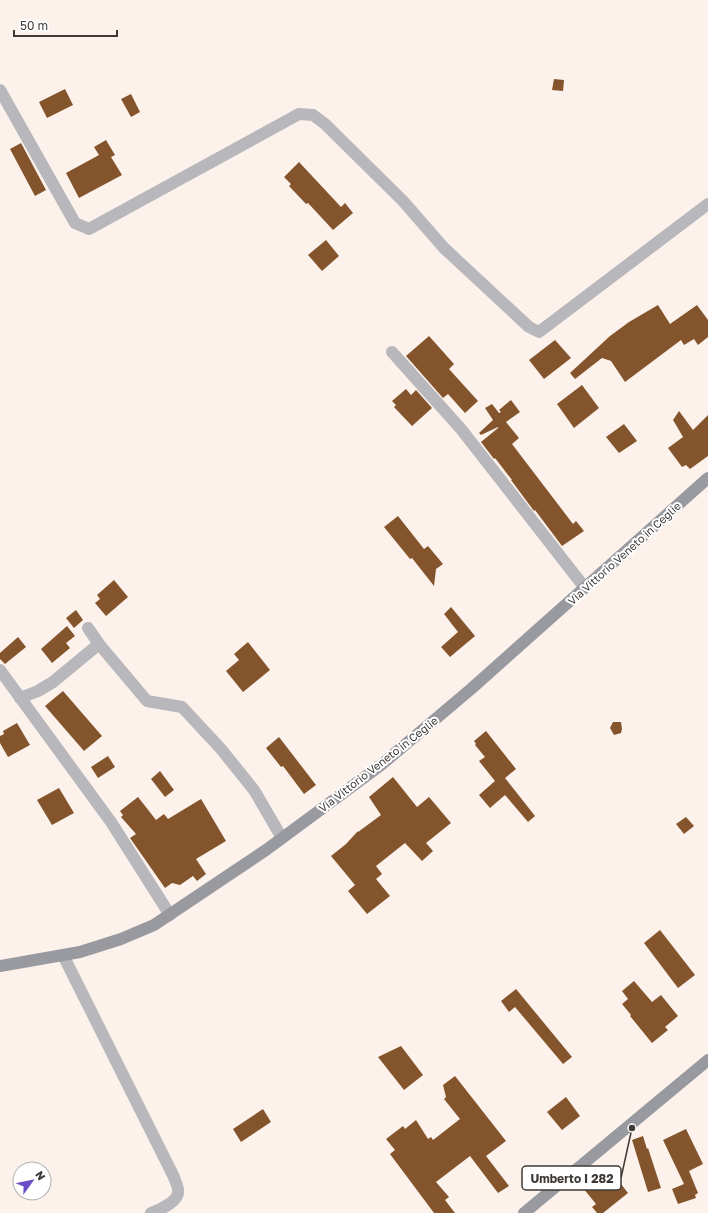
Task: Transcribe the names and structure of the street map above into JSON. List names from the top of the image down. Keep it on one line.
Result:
{"streets":{"main road":["Via Vittorio Veneto in Ceglie"]},"places":["Umberto I 282"],"scale_bar":"50 m","north":"top right"}
